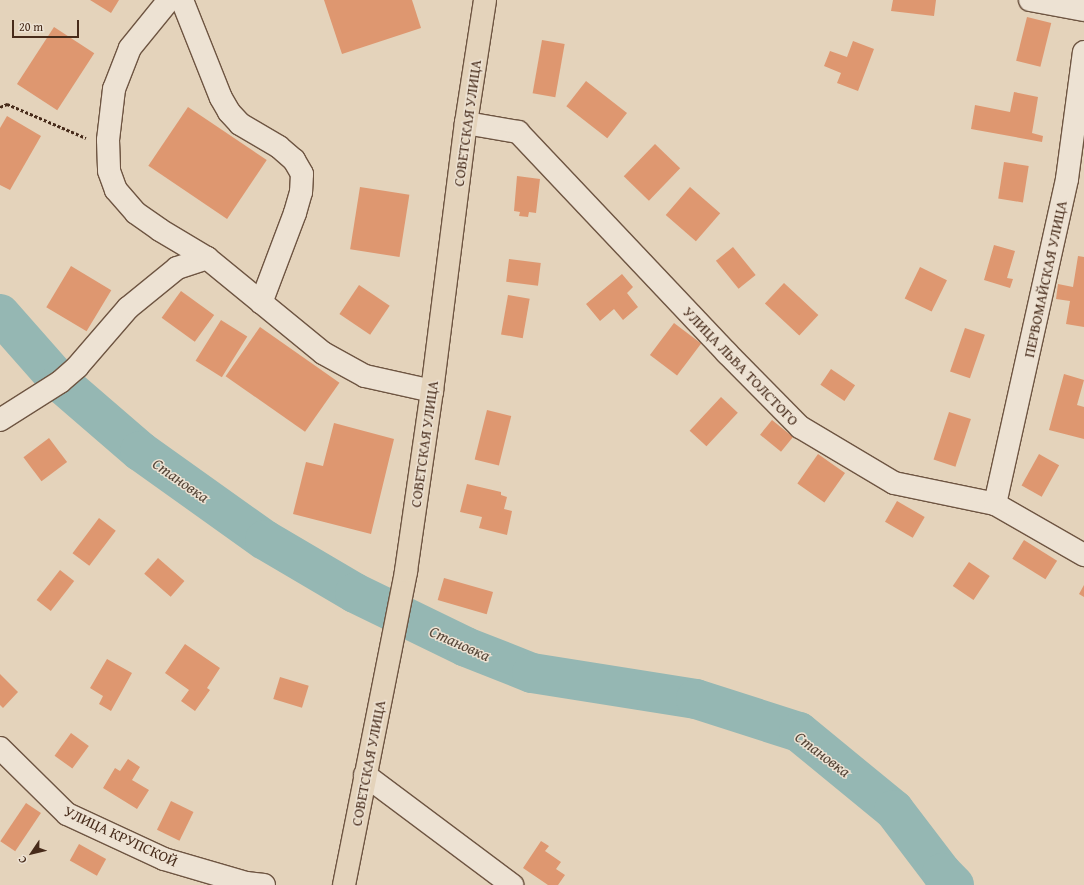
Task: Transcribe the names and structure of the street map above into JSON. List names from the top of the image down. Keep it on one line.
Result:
{"streets":{"main road":["СОВЕТСКАЯ УЛИЦА"],"street":["ПЕРВОМАЙСКАЯ УЛИЦА","УЛИЦА ЛЬВА ТОЛСТОГО","УЛИЦА КРУПСКОЙ"]},"crossings":[["СОВЕТСКАЯ УЛИЦА","УЛИЦА ЛЬВА ТОЛСТОГО"],["ПЕРВОМАЙСКАЯ УЛИЦА","УЛИЦА ЛЬВА ТОЛСТОГО"]],"water":["Становка"],"scale_bar":"20 m","north":"bottom left"}
